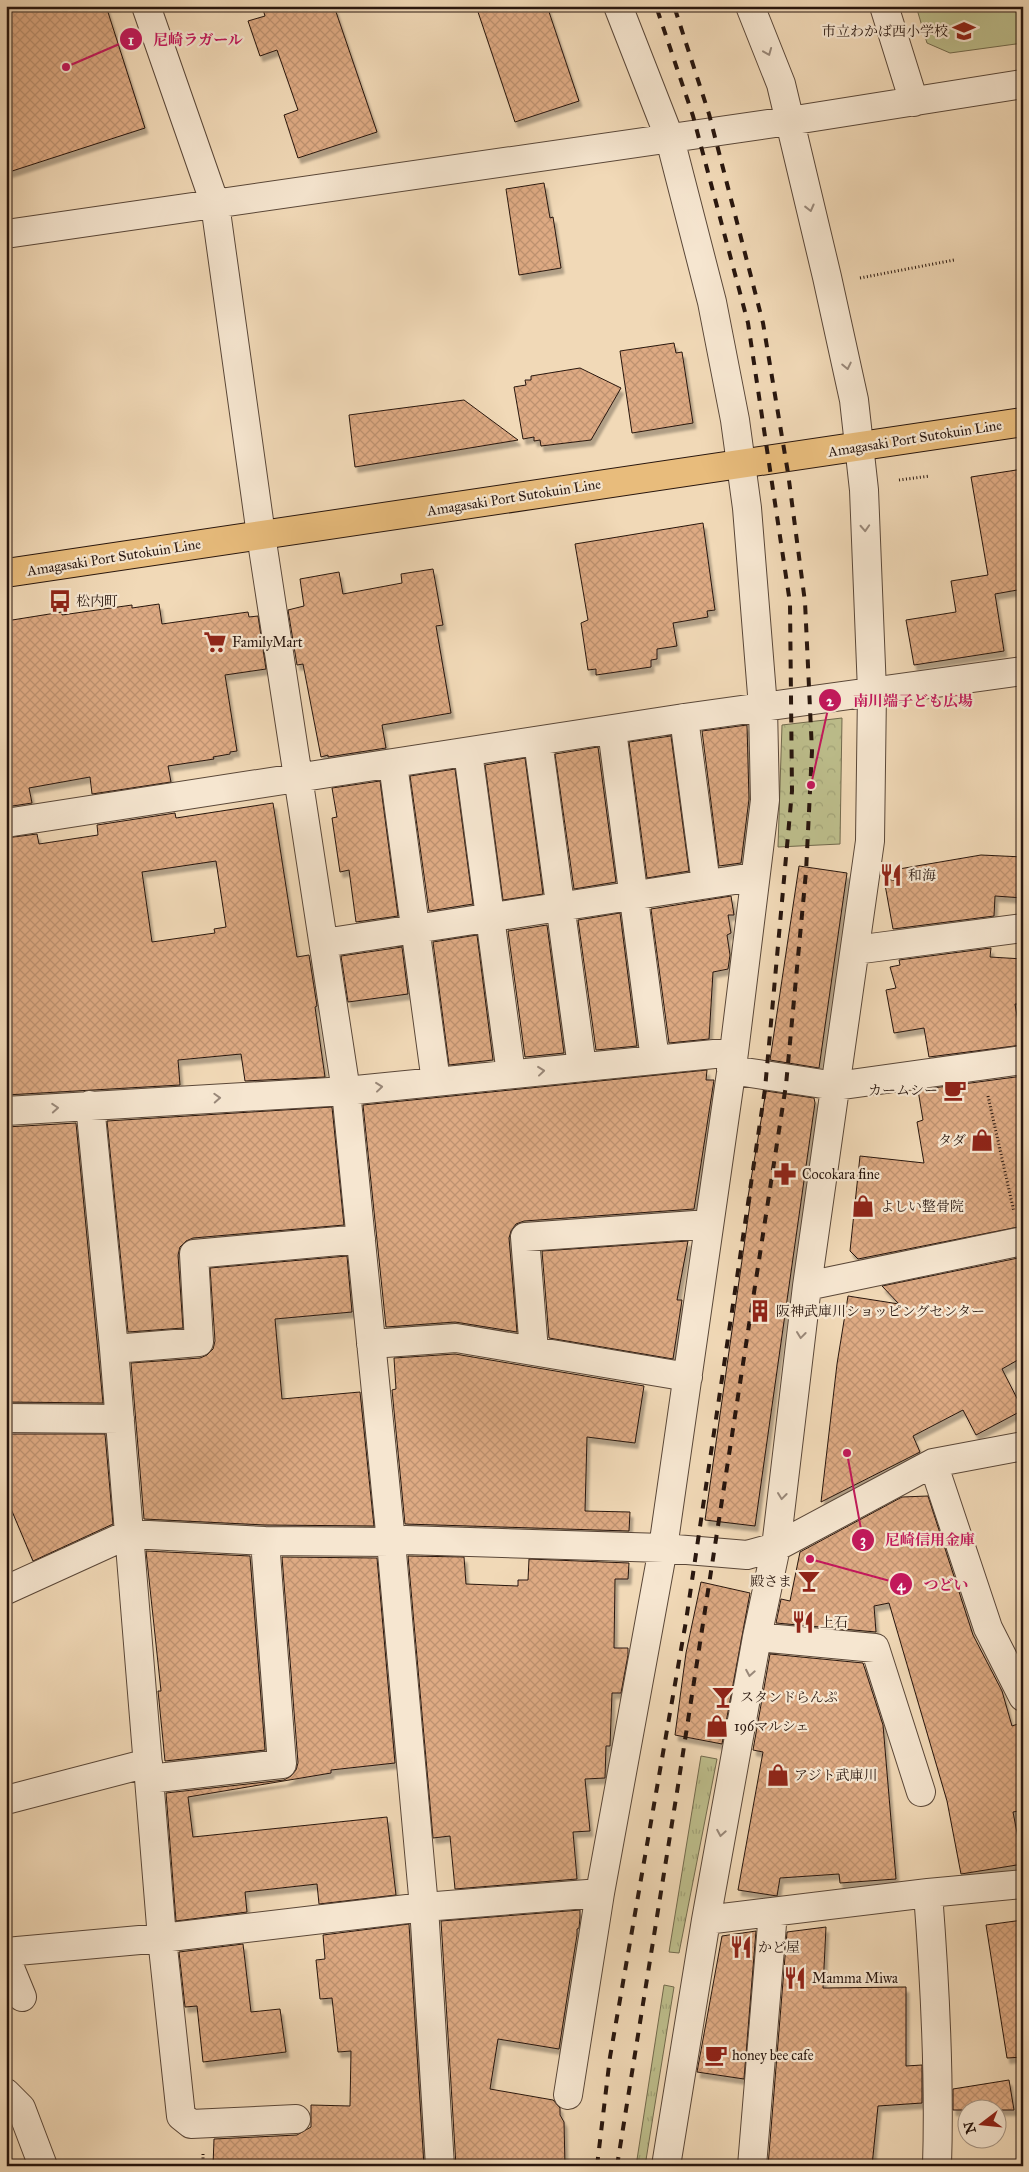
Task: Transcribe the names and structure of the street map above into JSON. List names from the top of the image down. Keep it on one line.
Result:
{"streets":{"main road":["Amagasaki Port Sutokuin Line"]},"places":{"school or university":["市立わかば西小学校"],"other":["尼崎ラガール","南川端子ども広場","尼崎信用金庫","つどい"],"bus stop":["松内町"],"supermarket":["FamilyMart"],"restaurant":["和海","上石","かど屋","Mamma Miwa"],"cafe":["カームシー","honey bee cafe"],"shop":["タダ","よしい整骨院","196マルシェ","アジト武庫川"],"pharmacy":["Cocokara fine"],"building":["阪神武庫川ショッピングセンター"],"bar":["殿さま","スタンドらんぷ"]},"north":"left"}
